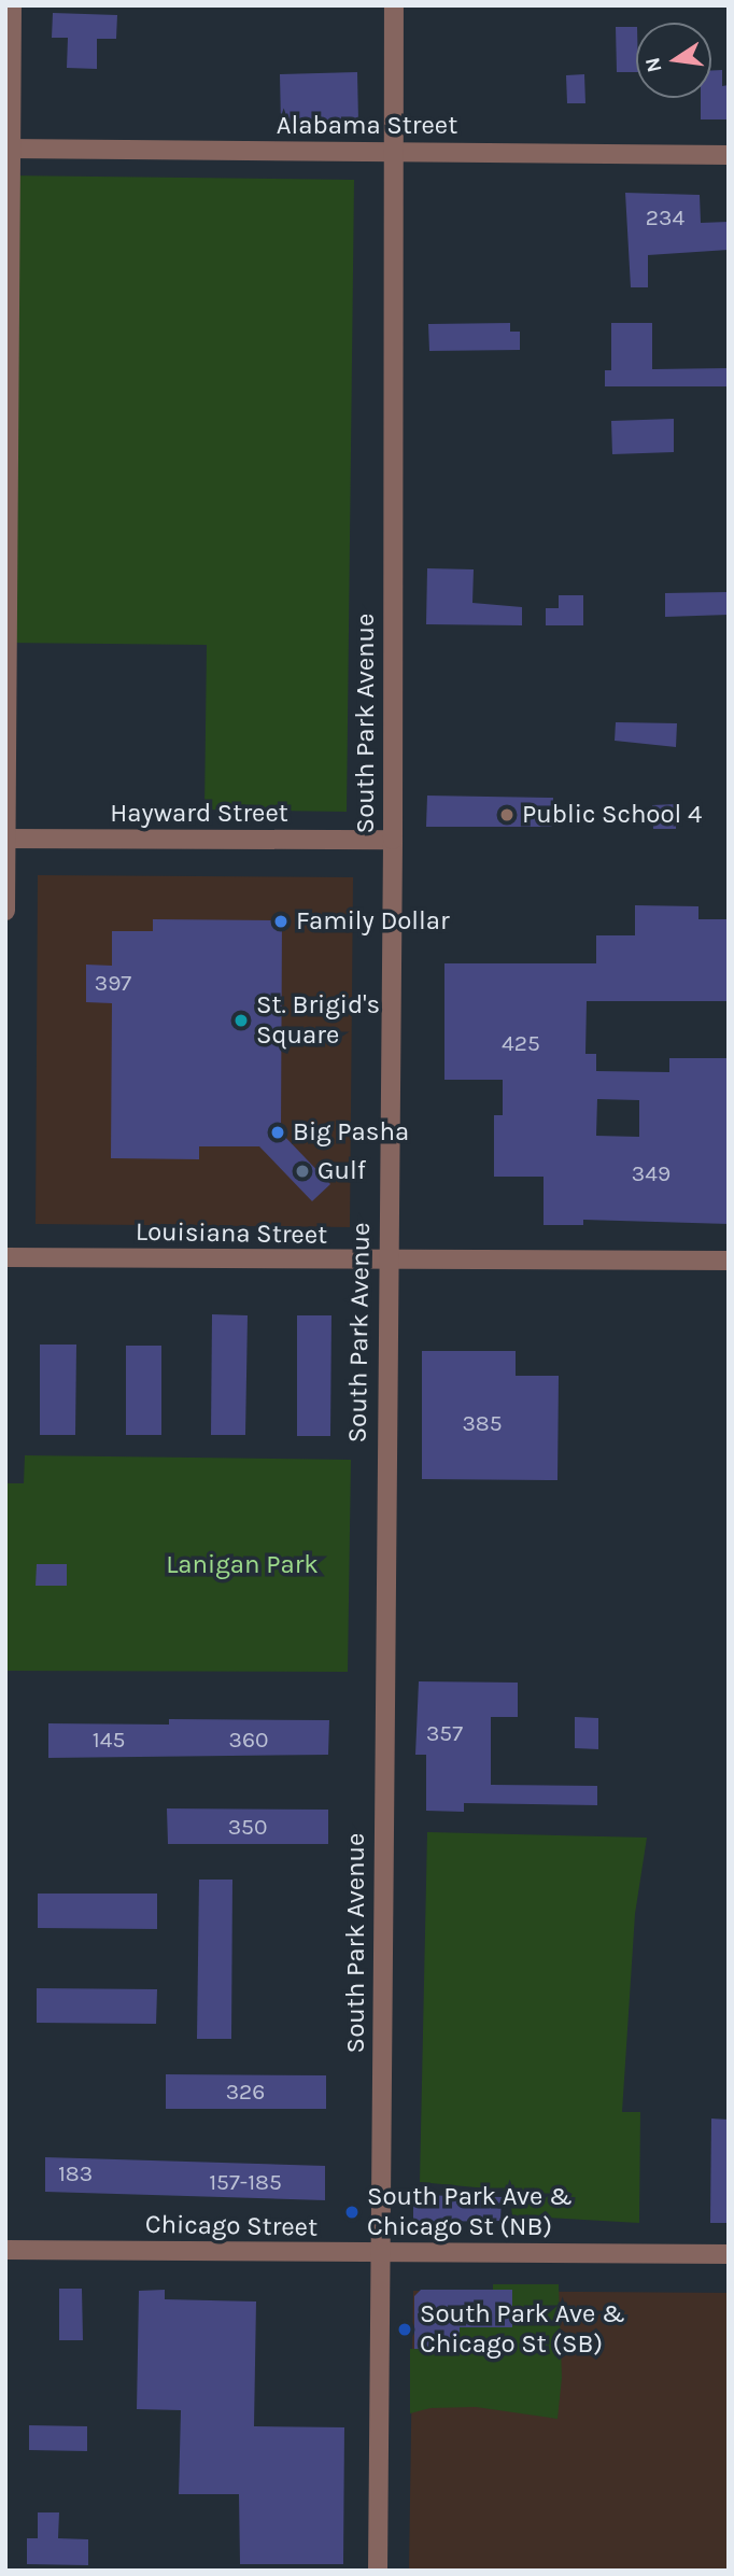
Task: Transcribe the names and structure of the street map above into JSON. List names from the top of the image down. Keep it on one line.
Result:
{"streets":{"street":["Alabama Street","South Park Avenue","Hayward Street","Louisiana Street","Chicago Street"]},"crossings":[["Alabama Street","South Park Avenue"],["South Park Avenue","Hayward Street"],["South Park Avenue","Louisiana Street"],["South Park Avenue","Chicago Street"]],"parks":["Lanigan Park"],"places":["Public School 4","Family Dollar","St. Brigid's Square","Big Pasha","Gulf","South Park Ave & Chicago St (NB)","South Park Ave & Chicago St (SB)"],"house_numbers":["234","397","425","349","385","357","145","360","350","326","183","157-185"],"north":"left"}
